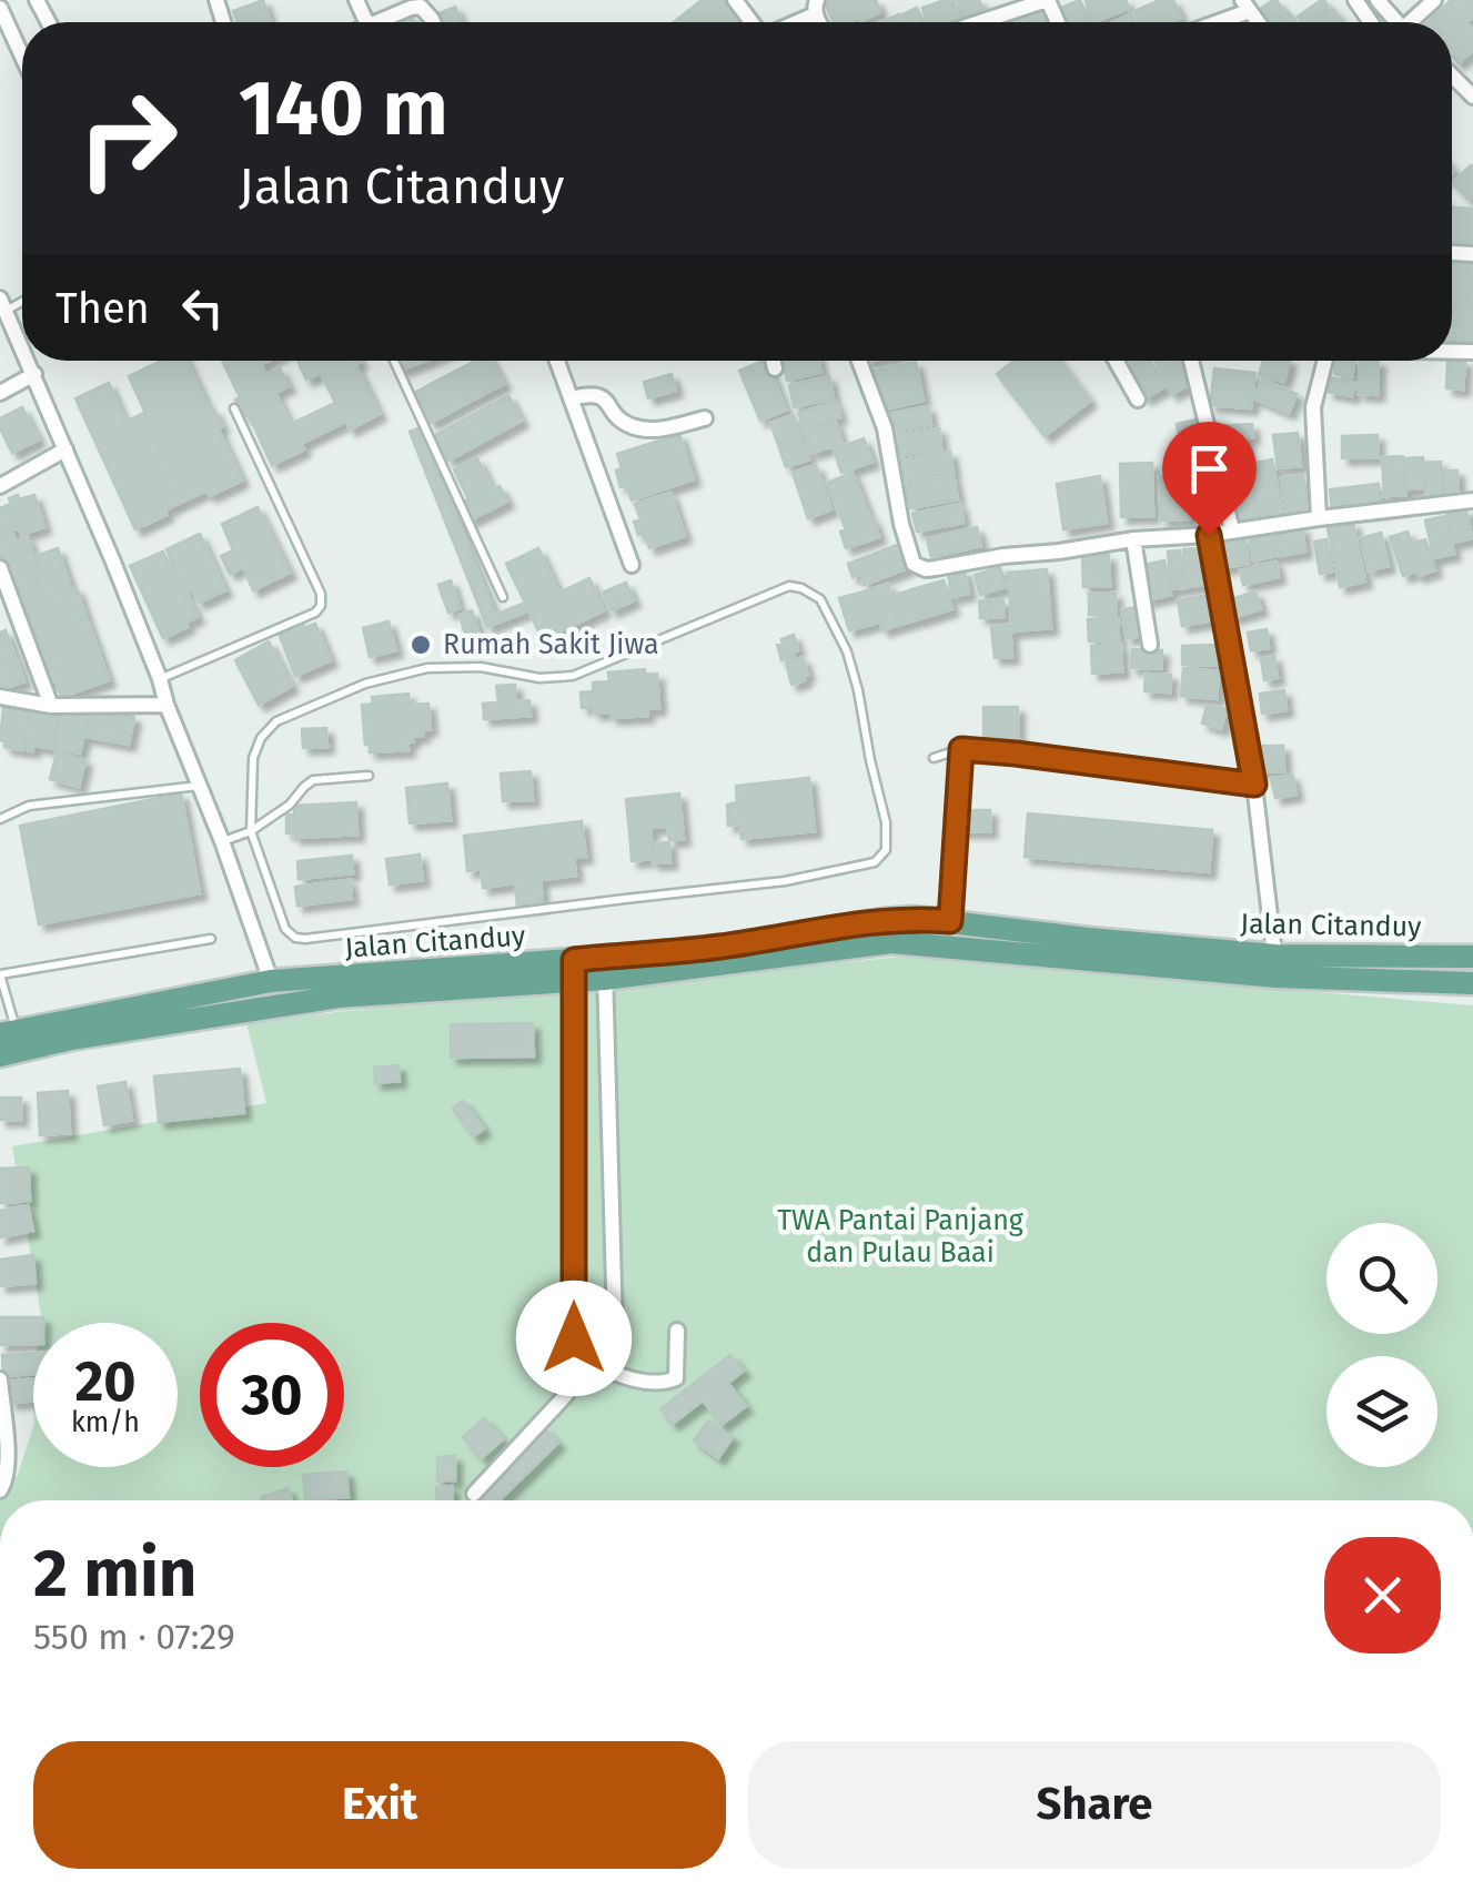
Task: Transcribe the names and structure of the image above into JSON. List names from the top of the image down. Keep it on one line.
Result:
{"streets":{"main road":["Jalan Citanduy"]},"parks":["TWA Pantai Panjang dan Pulau Baai"],"places":["Rumah Sakit Jiwa"],"page":{"turn":["140 m","Jalan Citanduy"],"then":"Then","speed":"20 km/h","limit":"30","heading":["2 min","550 m · 07:29"],"buttons":["Exit","Share"]}}
